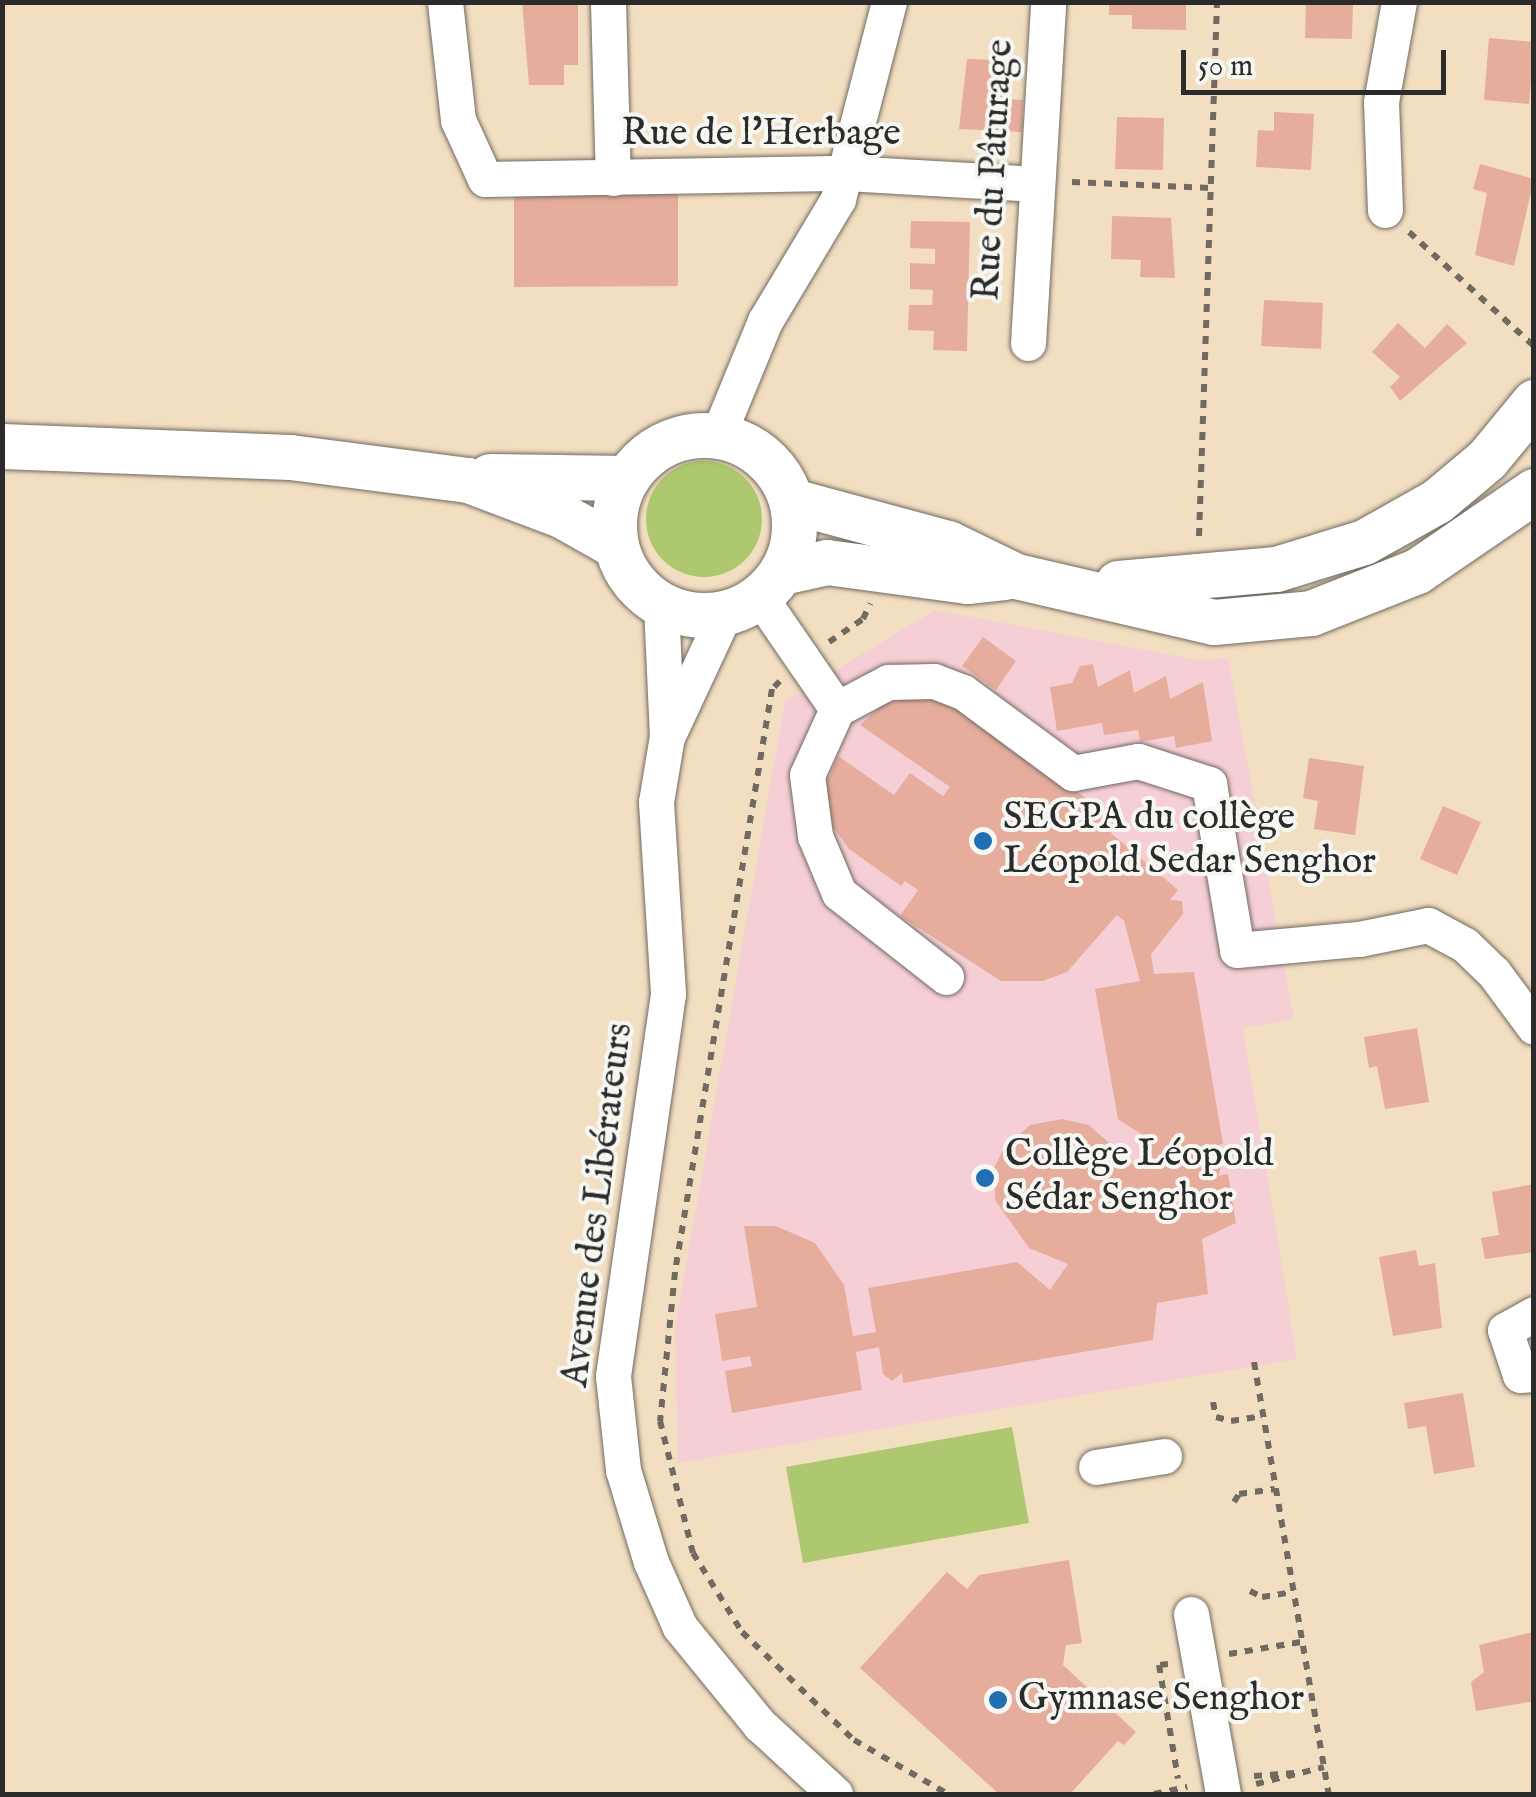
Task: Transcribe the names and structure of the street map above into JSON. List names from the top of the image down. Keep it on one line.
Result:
{"streets":{"street":["Rue de l'Herbage","Rue du Pâturage","Avenue des Libérateurs"]},"crossings":[["Rue de l'Herbage","Rue du Pâturage"]],"places":["SEGPA du collège Léopold Sedar Senghor","Collège Léopold Sédar Senghor","Gymnase Senghor"],"scale_bar":"50 m"}
